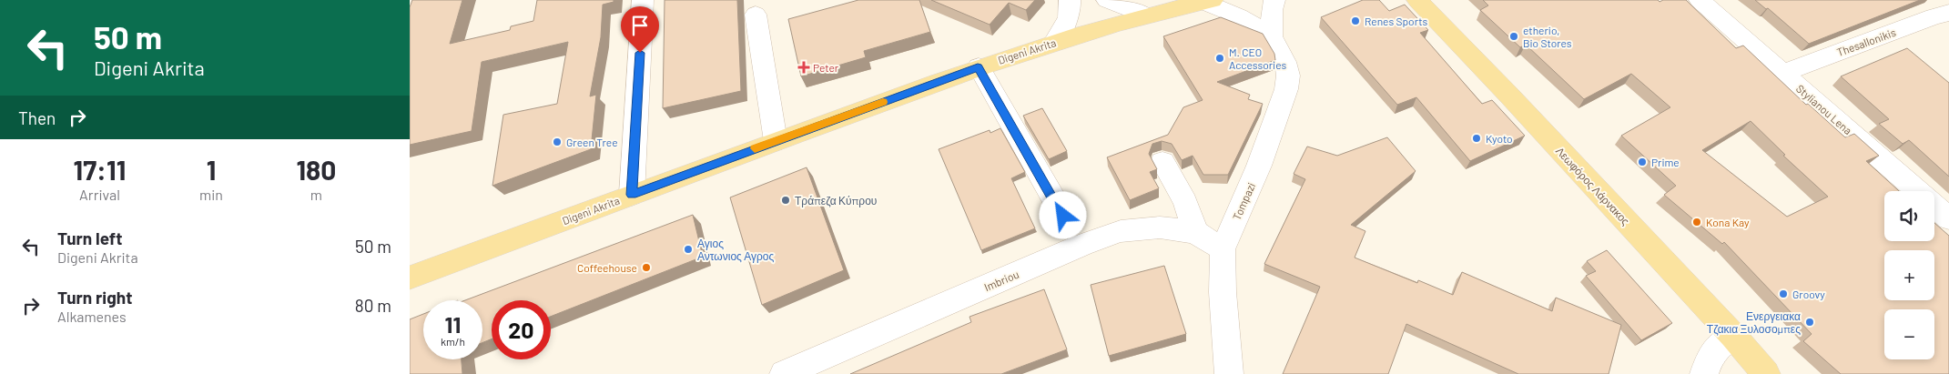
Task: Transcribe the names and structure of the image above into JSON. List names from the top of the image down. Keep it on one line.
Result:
{"streets":{"main road":["Digeni Akrita","Λεωφόρος Λάρνακος"],"street":["Thesallonikis","Stylianou Lena","Tompazi","Imbriou"]},"crossings":[["Thesallonikis","Stylianou Lena"],["Digeni Akrita","Tompazi"],["Tompazi","Imbriou"]],"places":{"other":["Renes Sports","etherio, Bio Stores","M. CEO Accessories","Kyoto","Green Tree","Prime","Τράπεζα Κύπρου","Kona Kay","Αγιος Αντωνιος Αγρος","Coffeehouse","Groovy","Ενεργειακα Τζακια Ξυλοσομπες"],"health":["Peter"]},"page":{"turn":["50 m","Digeni Akrita"],"then":"Then","eta":["17:11","Arrival","1","min","180","m"],"map_buttons":["+","−"],"list":[{"name":"Turn left","note":"Digeni Akrita","value":"50 m"},{"name":"Turn right","note":"Alkamenes","value":"80 m"}],"speed":"11 km/h","limit":"20"}}
